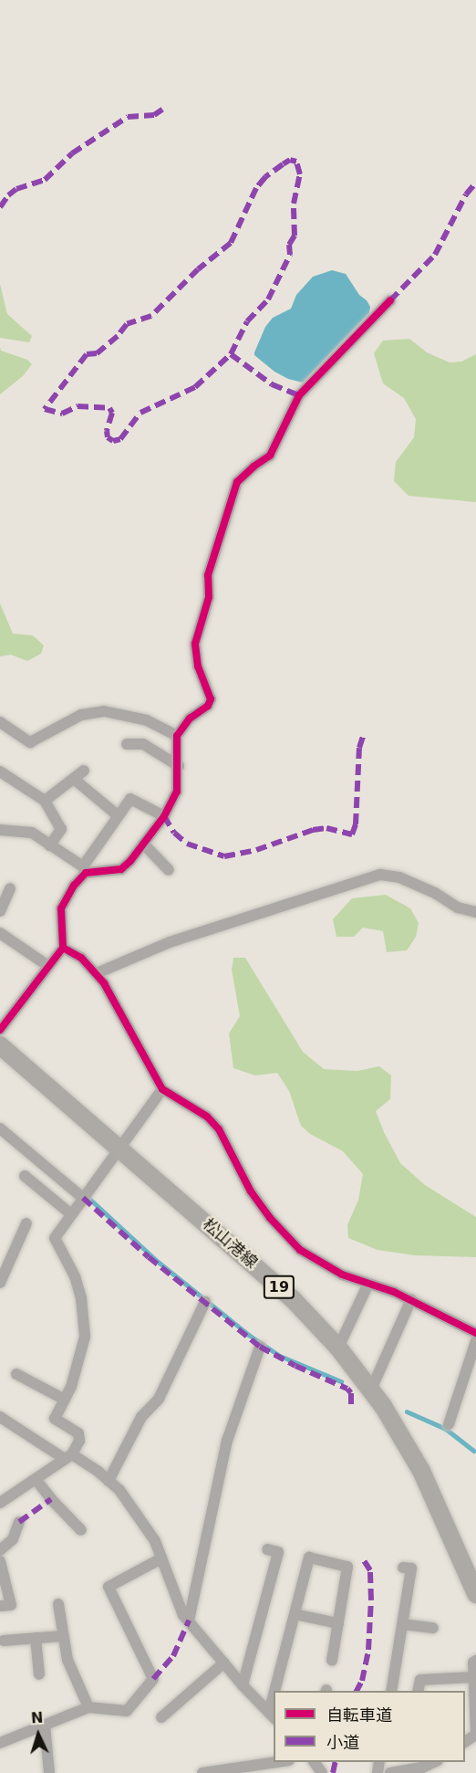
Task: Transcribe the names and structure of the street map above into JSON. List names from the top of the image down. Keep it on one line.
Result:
{"streets":{"main road":["松山港線","19"]},"legend":["自転車道","小道"],"north":"top"}
